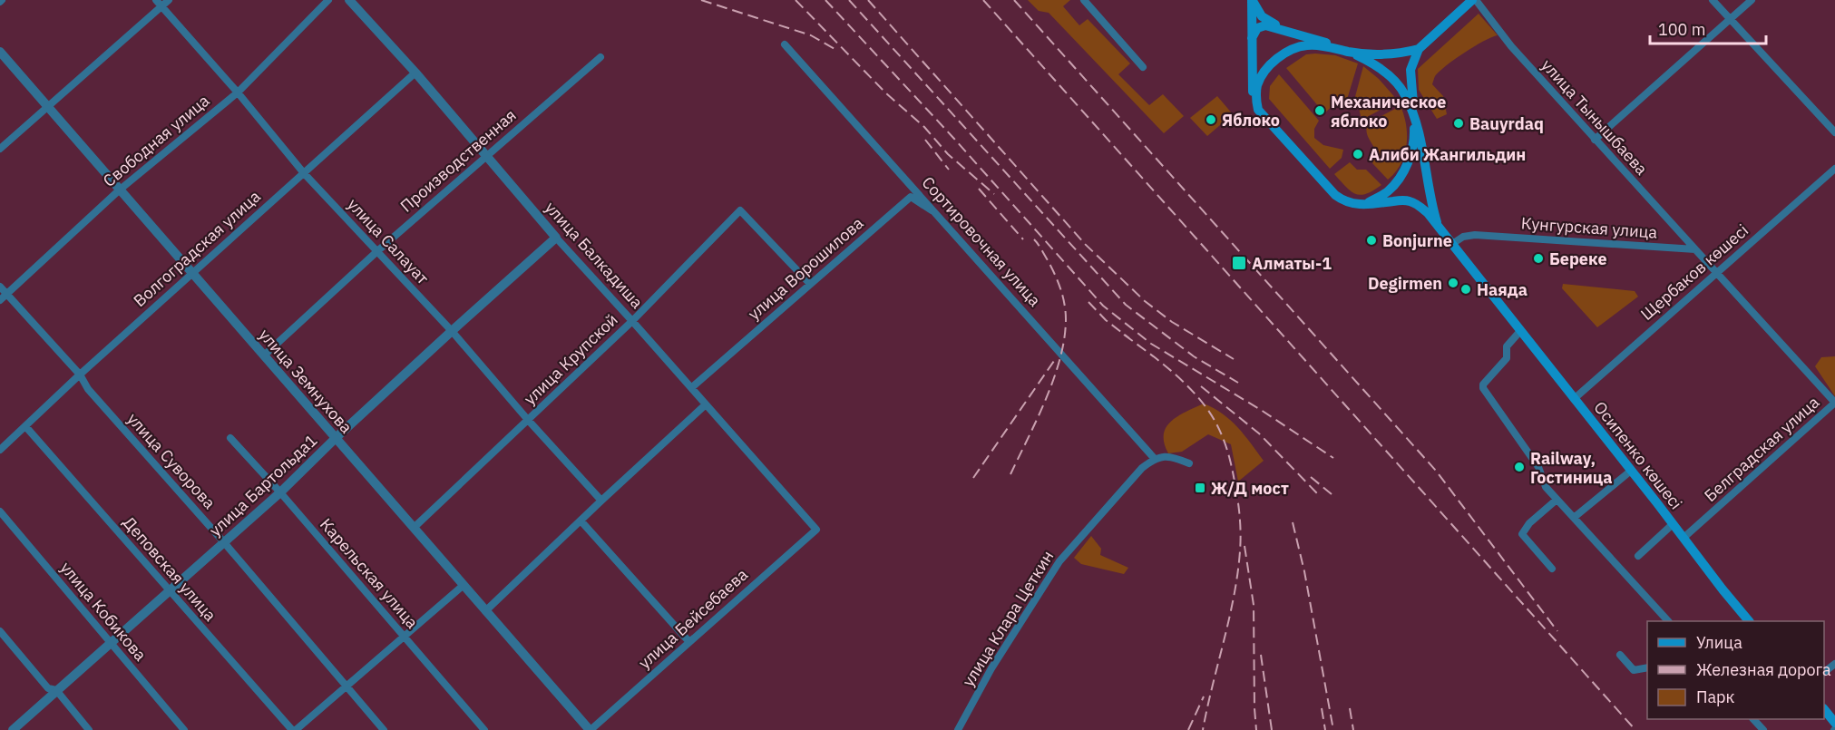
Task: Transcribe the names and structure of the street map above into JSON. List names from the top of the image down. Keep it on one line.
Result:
{"streets":{"main road":["Осипенко көшесі"],"street":["улица Тынышбаева","Свободная улица","Производственная","Кунгурская улица","улица Салауат","Сортировочная улица","Волгоградская улица","улица Балкадиша","улица Ворошилова","Щербаков көшесі","улица Крупской","улица Земнухова","Белградская улица","улица Суворова","улица Бартольда1","Деповская улица","Карельская улица","улица Кобикова","улица Бейсебаева","улица Клара Цеткин"]},"crossings":[["улица Тынышбаева","Кунгурская улица"],["Свободная улица","улица Салауат"],["Свободная улица","улица Земнухова"],["Свободная улица","улица Суворова"],["Производственная","улица Салауат"],["Производственная","улица Балкадиша"],["Производственная","улица Земнухова"],["Кунгурская улица","Осипенко көшесі"],["улица Салауат","Волгоградская улица"],["улица Салауат","улица Крупской"],["улица Салауат","улица Бартольда1"],["Сортировочная улица","улица Ворошилова"],["Сортировочная улица","улица Клара Цеткин"],["Волгоградская улица","улица Балкадиша"],["Волгоградская улица","улица Земнухова"],["Волгоградская улица","улица Суворова"],["Волгоградская улица","Деповская улица"],["улица Балкадиша","улица Ворошилова"],["улица Балкадиша","улица Крупской"],["улица Балкадиша","улица Бартольда1"],["улица Балкадиша","улица Бейсебаева"],["улица Ворошилова","улица Крупской"],["Щербаков көшесі","Осипенко көшесі"],["улица Крупской","улица Земнухова"],["улица Земнухова","улица Бартольда1"],["улица Земнухова","улица Бейсебаева"],["Белградская улица","Осипенко көшесі"],["улица Суворова","улица Бартольда1"],["улица Бартольда1","Деповская улица"],["улица Бартольда1","Карельская улица"],["улица Бартольда1","улица Кобикова"]],"places":{"other":["Механическое яблоко","Яблоко","Bauyrdaq","Алиби Жангильдин","Bonjurne","Береке","Degirmen","Наяда","Railway, Гостиница"],"transit":["Алматы-1","Ж/Д мост"]},"legend":["Улица","Железная дорога","Парк"],"scale_bar":"100 m"}
